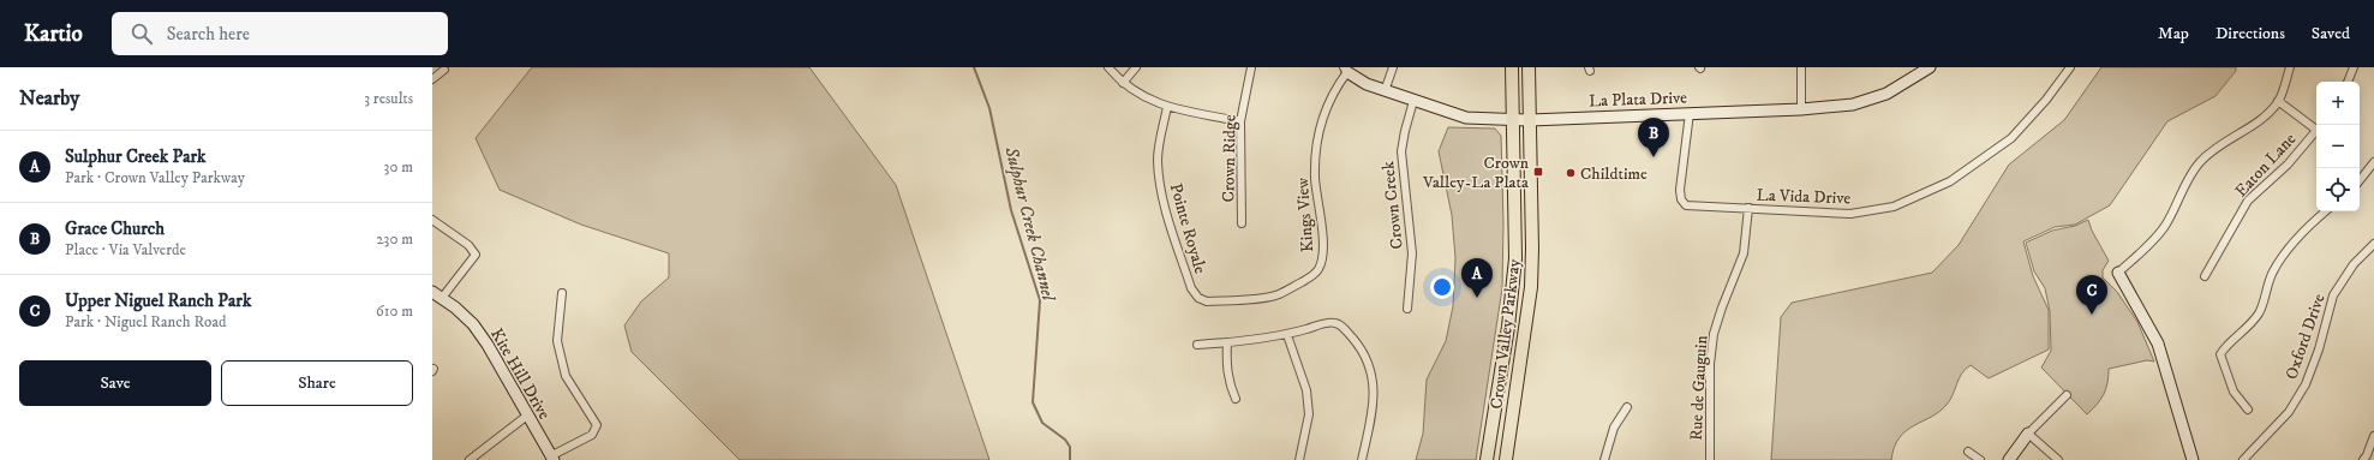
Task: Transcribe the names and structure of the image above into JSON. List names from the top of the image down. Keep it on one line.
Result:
{"streets":{"main road":["Crown Valley Parkway"],"street":["La Plata Drive","Crown Ridge","Eaton Lane","La Vida Drive","Crown Creek","Kings View","Pointe Royale","Oxford Drive","Kite Hill Drive","Rue de Gauguin"]},"crossings":[["La Plata Drive","La Vida Drive"],["La Plata Drive","Crown Creek"],["La Plata Drive","Kings View"],["La Plata Drive","Crown Valley Parkway"],["La Vida Drive","Rue de Gauguin"],["Kings View","Pointe Royale"]],"water":["Sulphur Creek Channel"],"places":{"transit":["Crown Valley-La Plata"],"other":["Childtime"]},"page":{"header":"Kartio","search":"Search here","nav":["Map","Directions","Saved"],"heading":["Nearby","3 results"],"map_buttons":["+","−"],"pins":["B","A","C"],"list":[{"mark":"A","name":"Sulphur Creek Park","note":"Park · Crown Valley Parkway","value":"30 m"},{"mark":"B","name":"Grace Church","note":"Place · Via Valverde","value":"230 m"},{"mark":"C","name":"Upper Niguel Ranch Park","note":"Park · Niguel Ranch Road","value":"610 m"}],"buttons":["Save","Share"]}}
